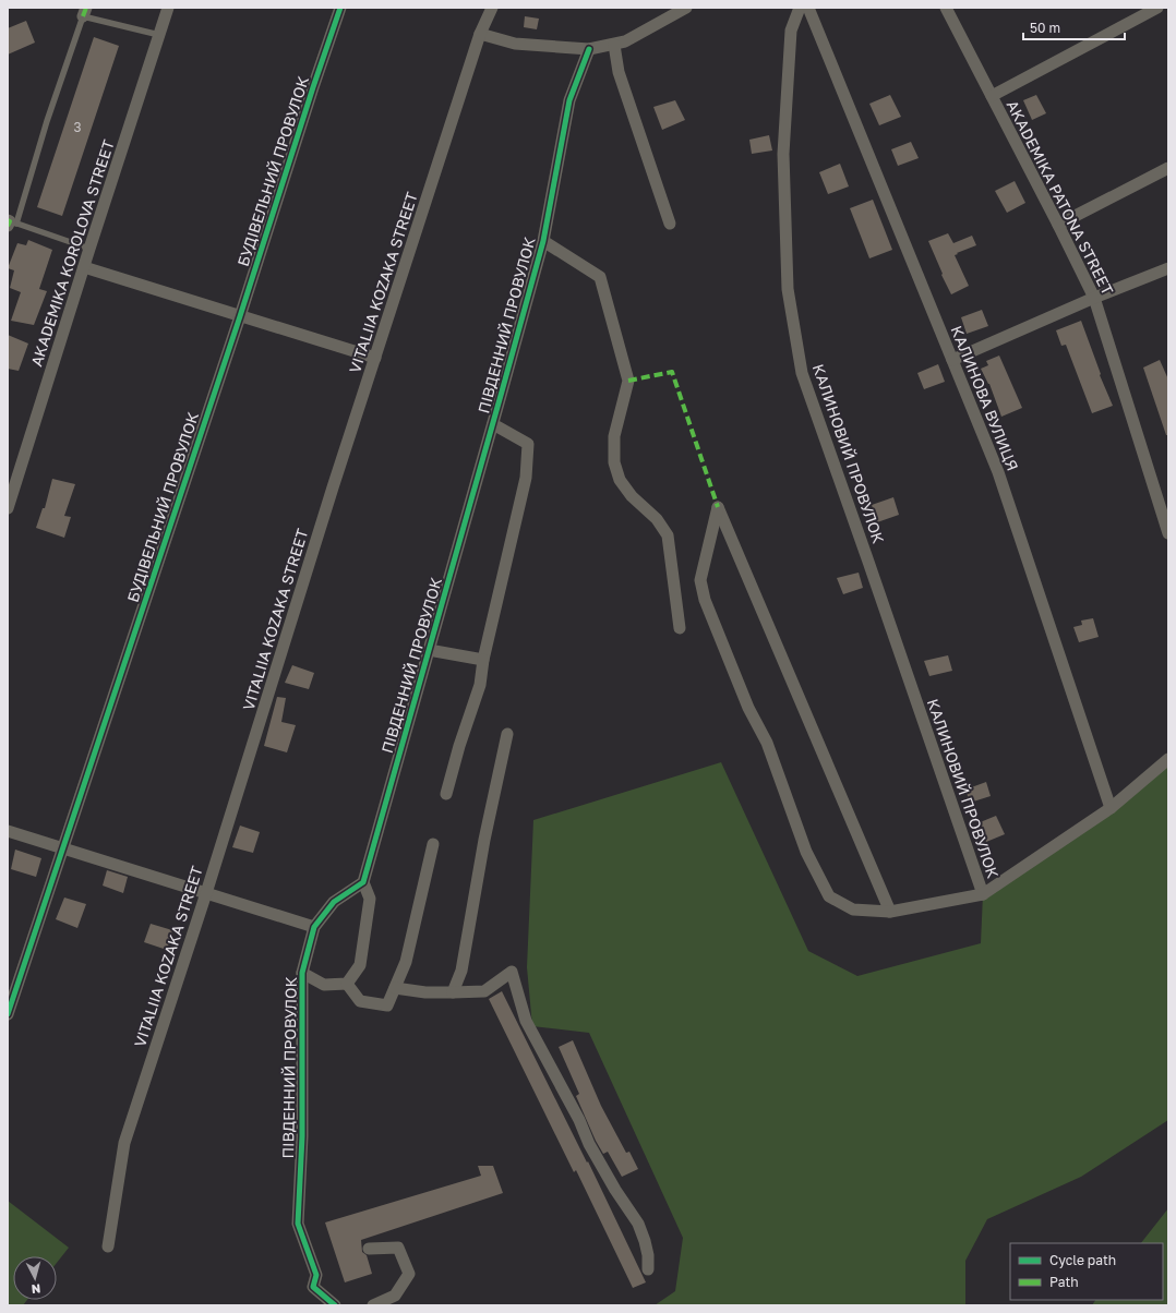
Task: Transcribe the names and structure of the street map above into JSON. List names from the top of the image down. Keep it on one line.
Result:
{"streets":{"street":["БУДІВЕЛЬНИЙ ПРОВУЛОК","AKADEMIKA PATONA STREET","AKADEMIKA KOROLOVA STREET","VITALIIA KOZAKA STREET","ПІВДЕННИЙ ПРОВУЛОК","КАЛИНОВА ВУЛИЦЯ","КАЛИНОВИЙ ПРОВУЛОК"]},"house_numbers":["3"],"legend":["Cycle path","Path"],"scale_bar":"50 m","north":"bottom"}
